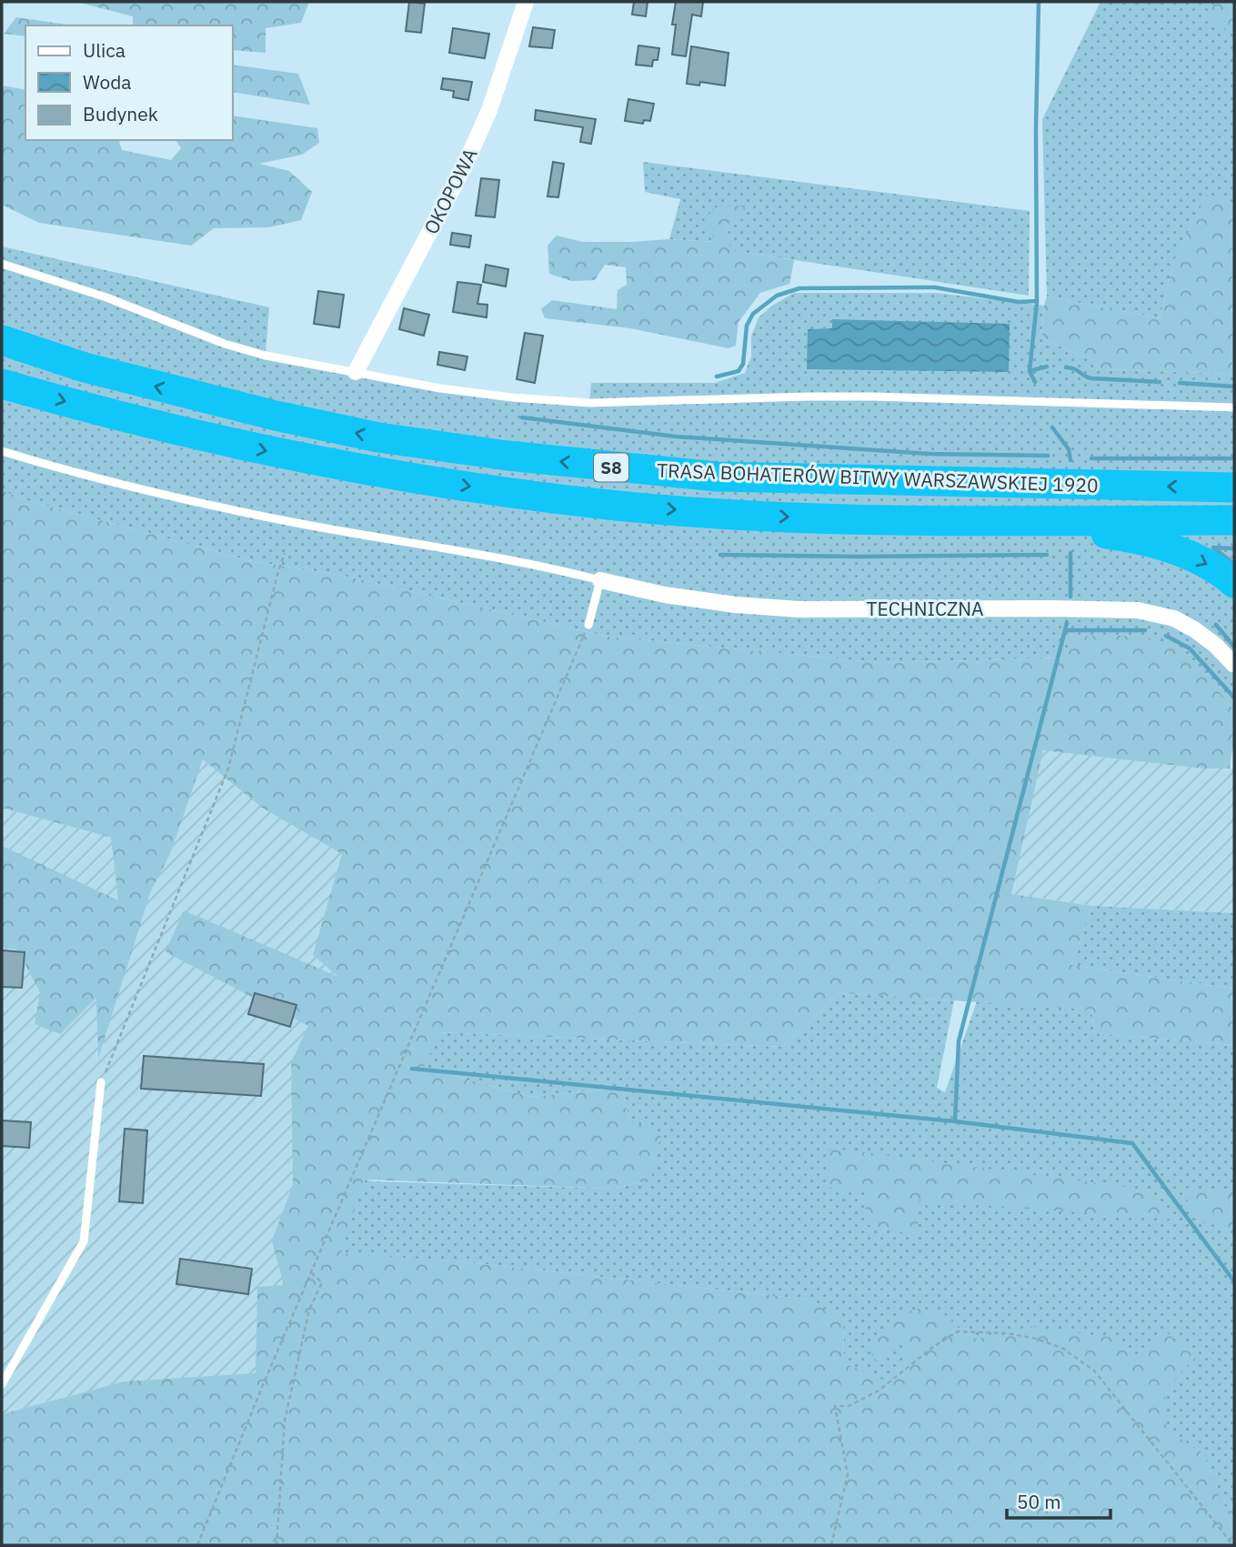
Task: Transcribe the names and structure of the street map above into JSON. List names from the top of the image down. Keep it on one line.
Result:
{"streets":{"highway":["S8","TRASA BOHATERÓW BITWY WARSZAWSKIEJ 1920"],"street":["OKOPOWA","TECHNICZNA"]},"legend":["Ulica","Woda","Budynek"],"scale_bar":"50 m"}
